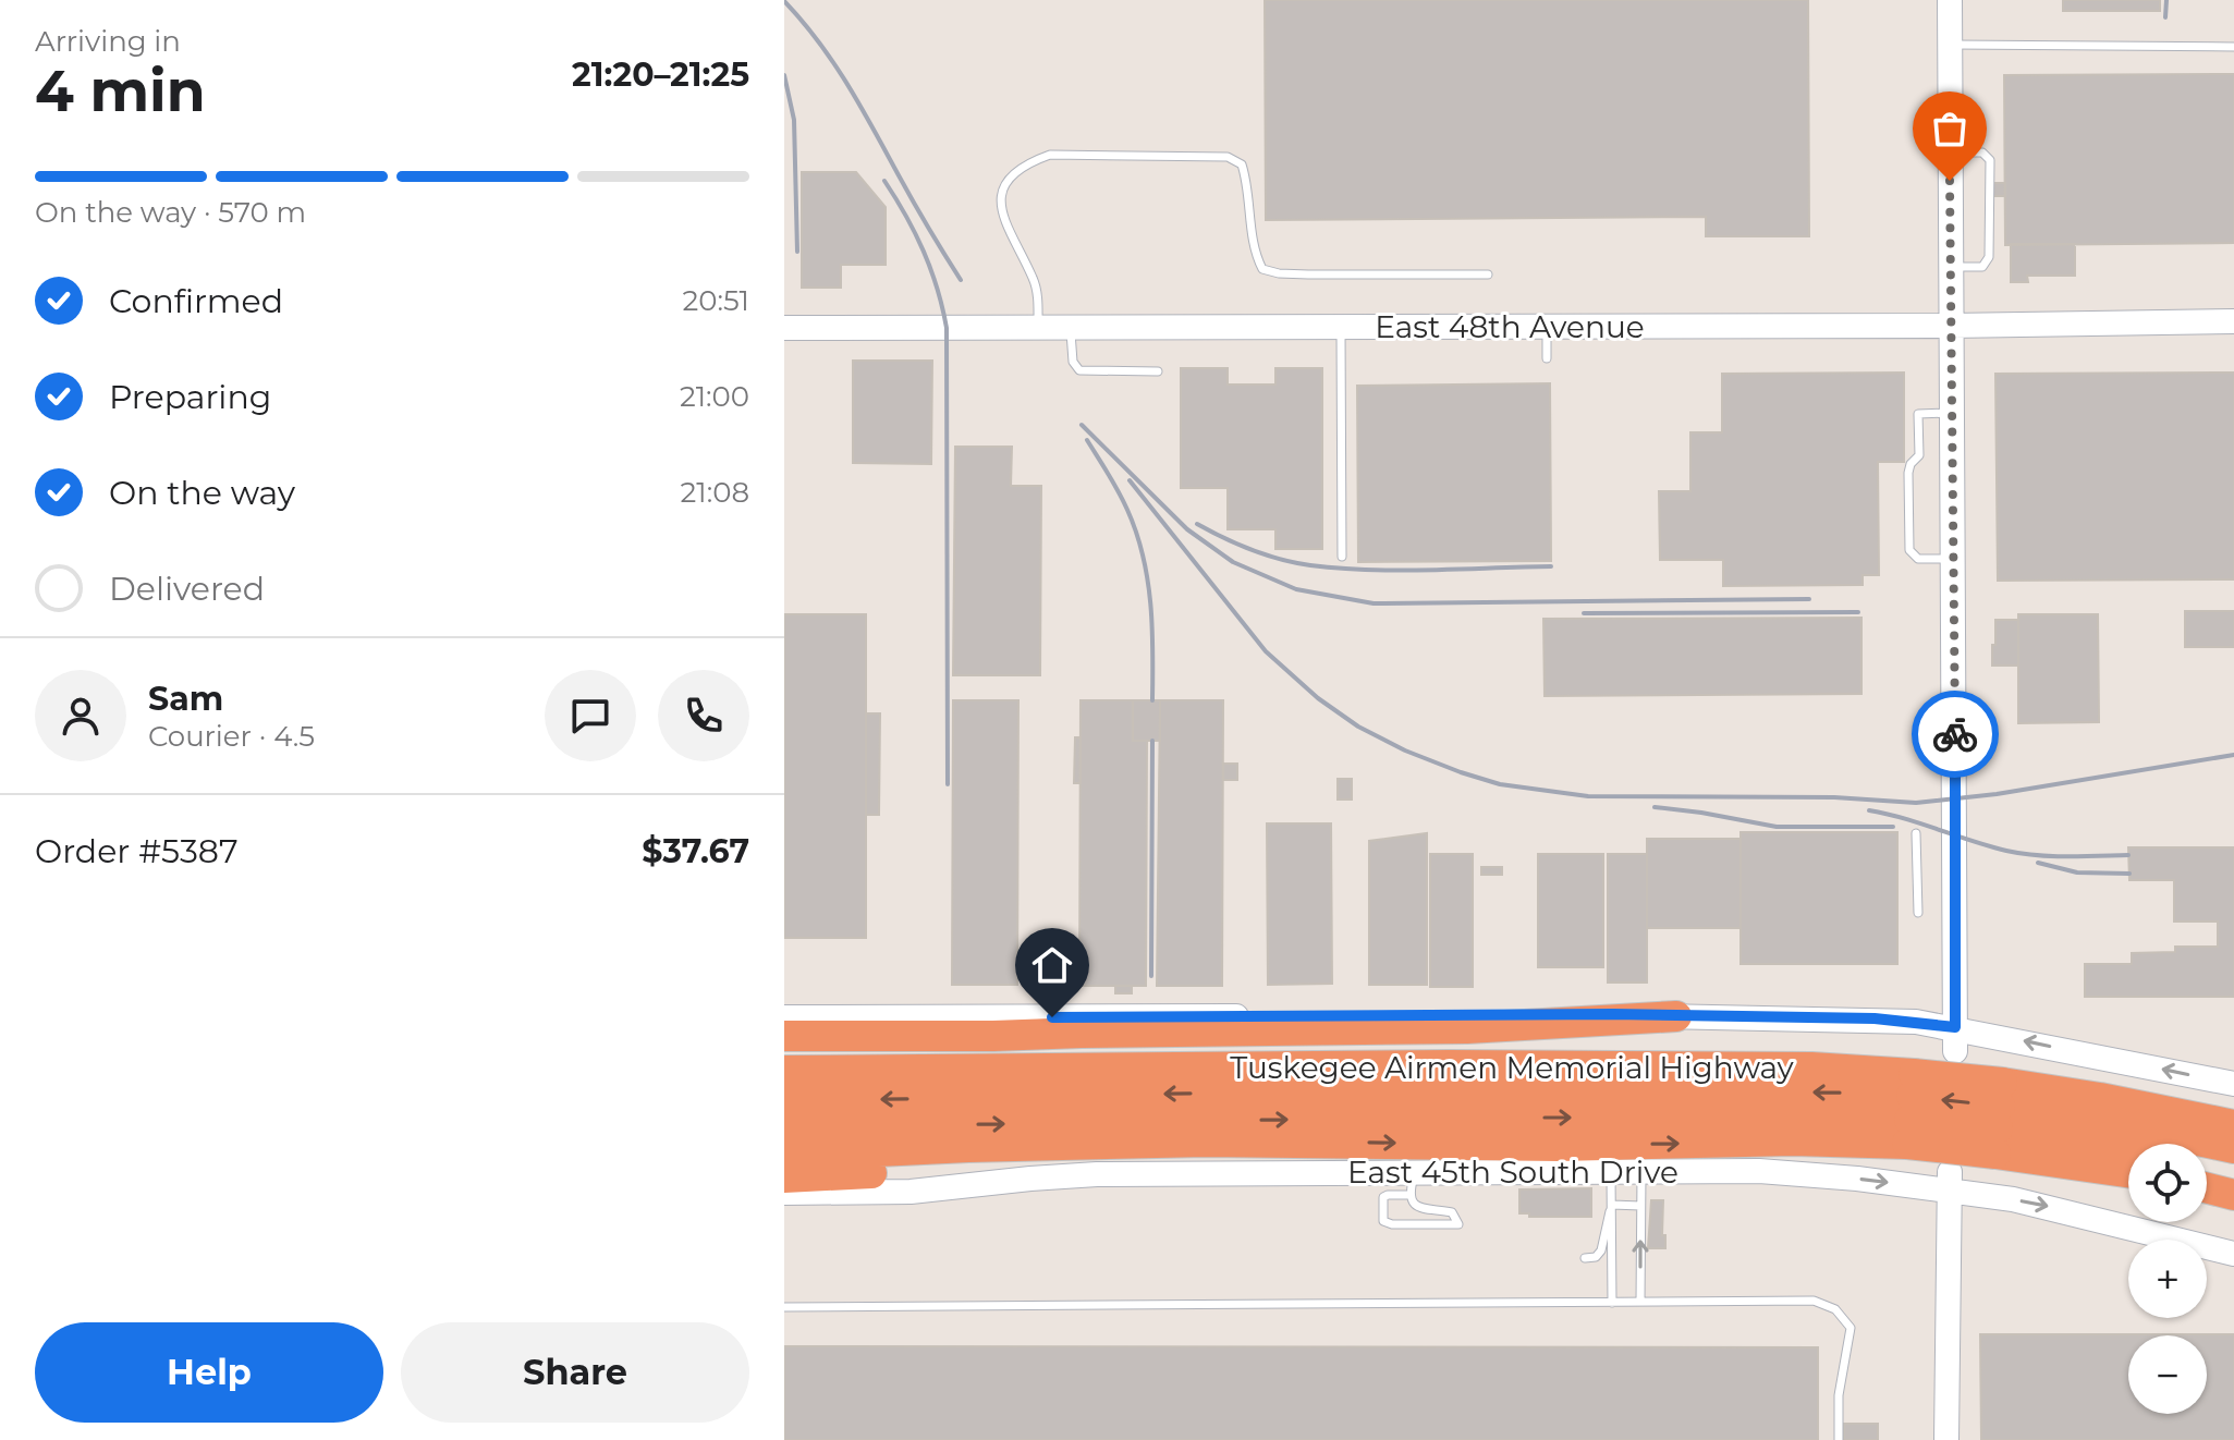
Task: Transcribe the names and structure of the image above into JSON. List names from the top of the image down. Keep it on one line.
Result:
{"streets":{"highway":["Tuskegee Airmen Memorial Highway"],"main road":["East 48th Avenue","East 45th South Drive"]},"page":{"heading":["4 min","Arriving in","21:20–21:25"],"panel":["Sam","Courier · 4.5","Order #5387","$37.67"],"bar":"On the way · 570 m","list":[["Confirmed","20:51"],["Preparing","21:00"],["On the way","21:08"],"Delivered"],"map_buttons":["+","−"],"buttons":["Help","Share"]}}
